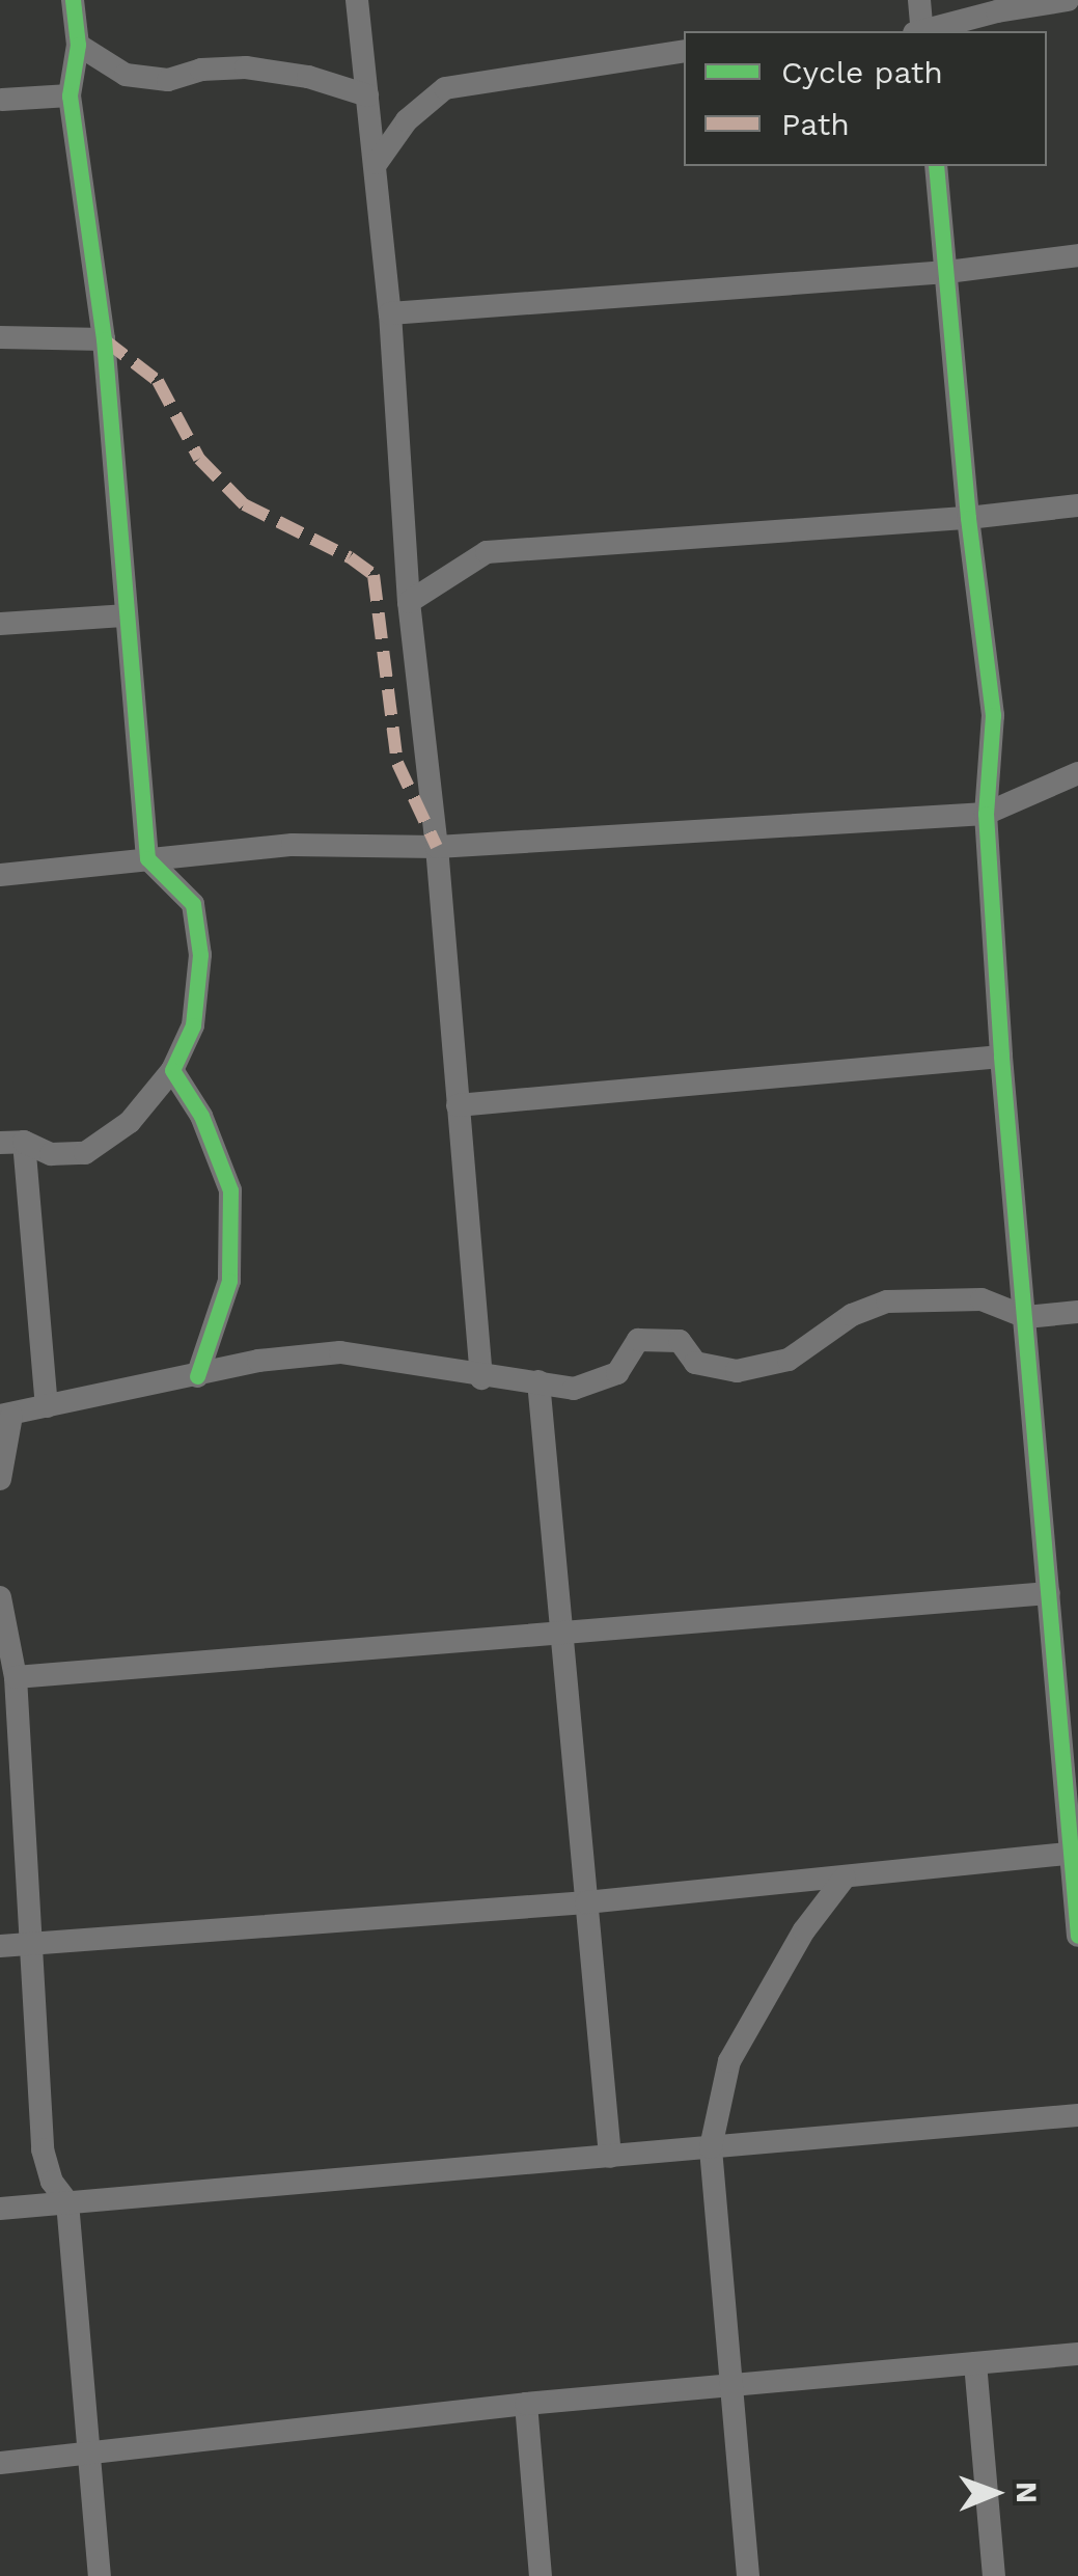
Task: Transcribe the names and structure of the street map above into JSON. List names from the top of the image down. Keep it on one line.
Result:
{"legend":["Cycle path","Path"],"north":"right"}
